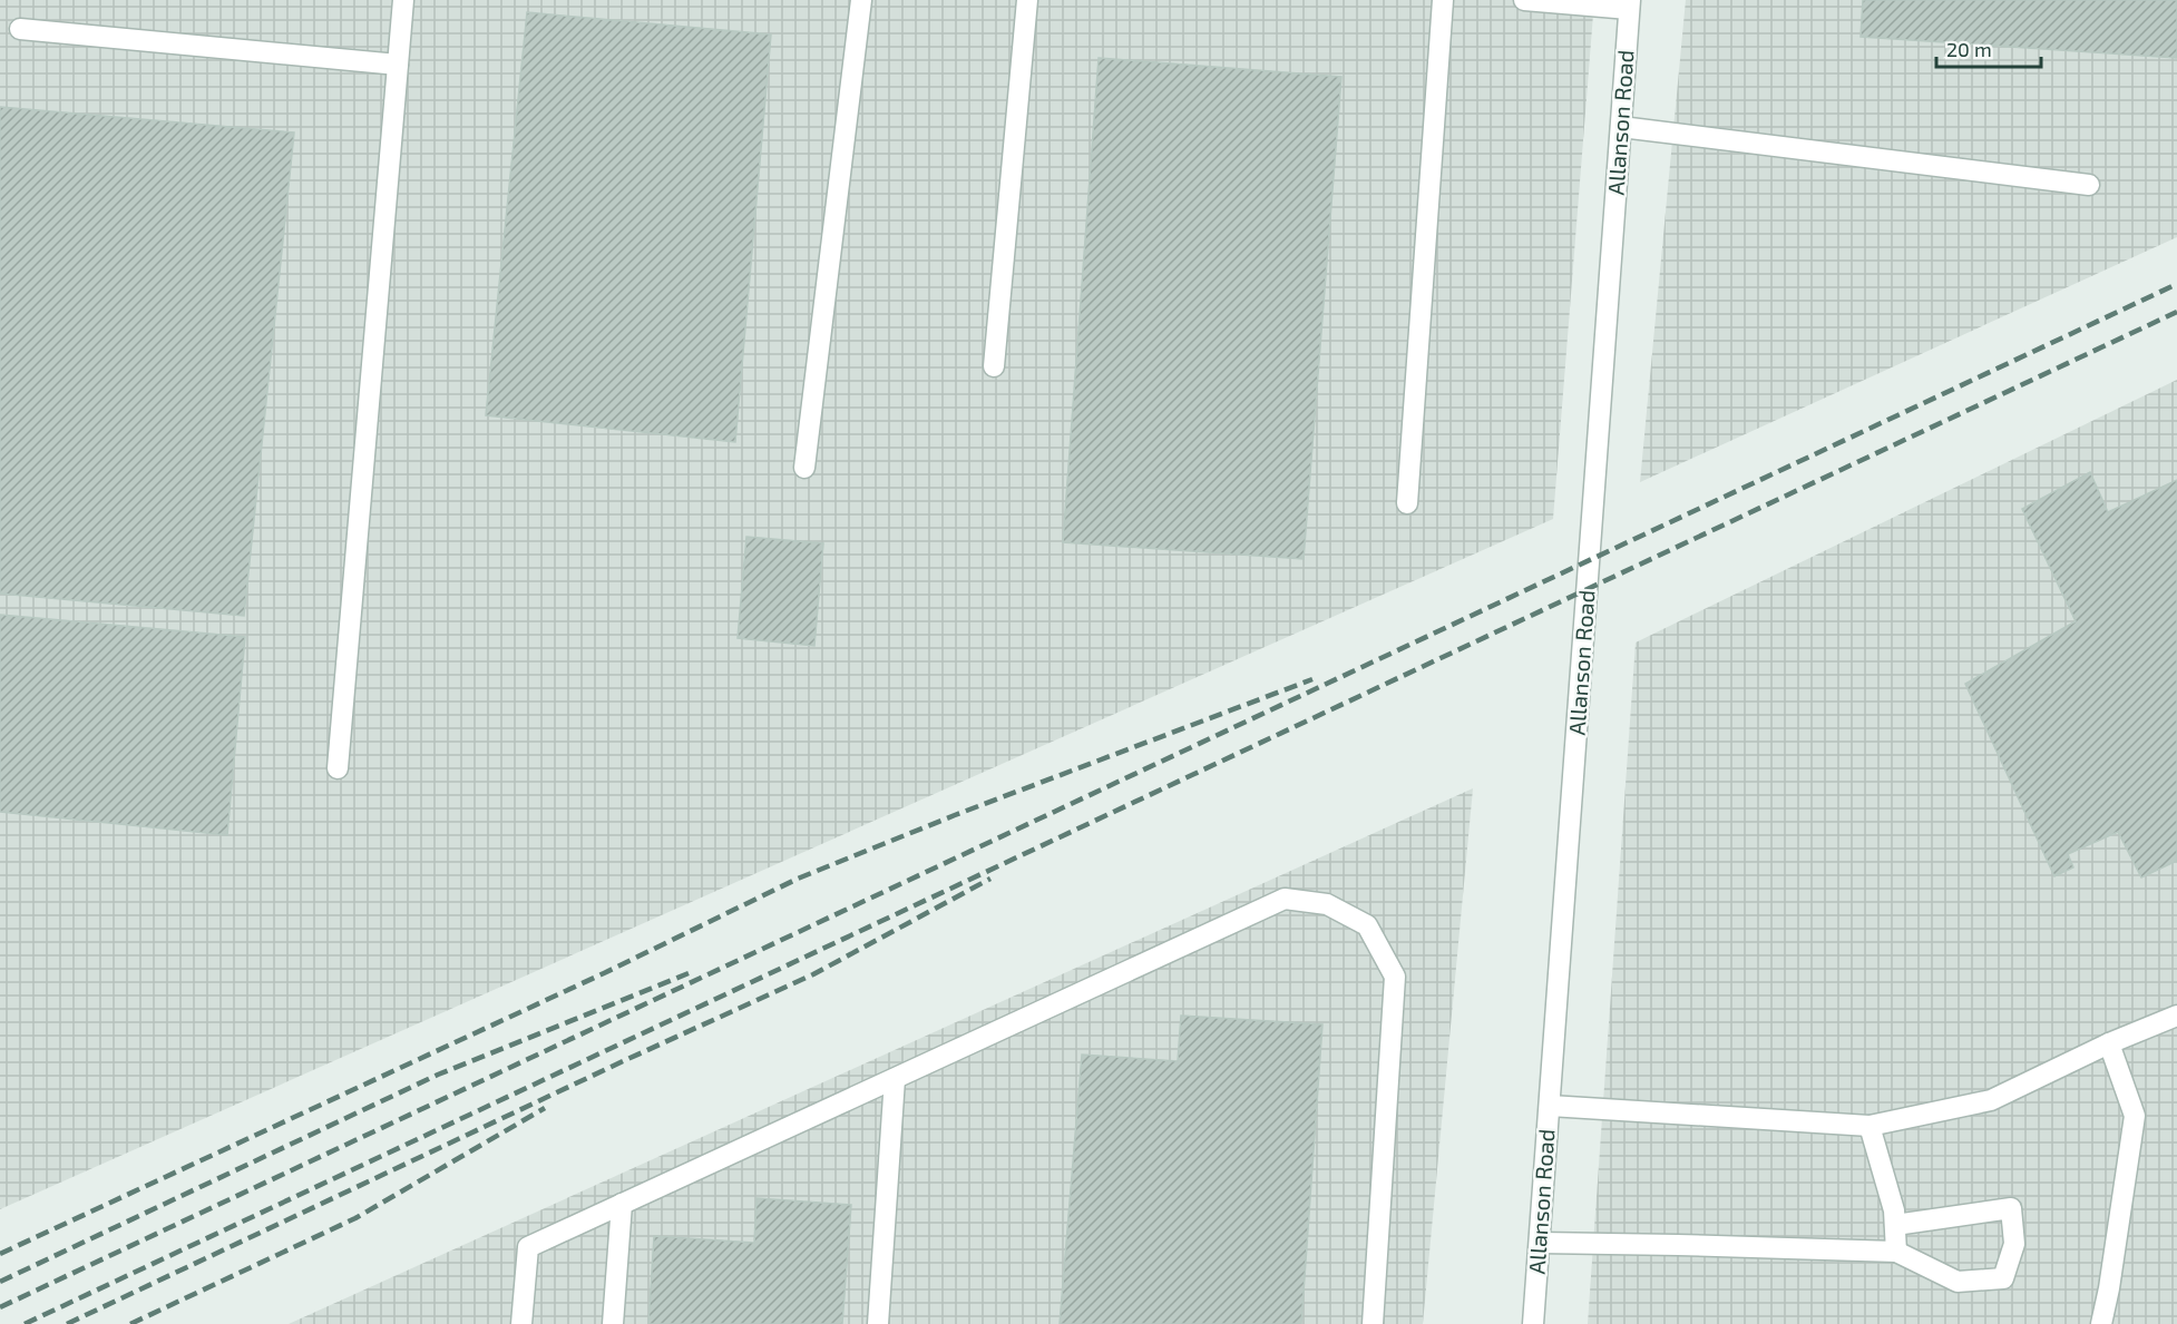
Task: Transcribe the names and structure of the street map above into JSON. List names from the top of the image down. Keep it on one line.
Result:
{"streets":{"street":["Allanson Road"]},"scale_bar":"20 m"}
